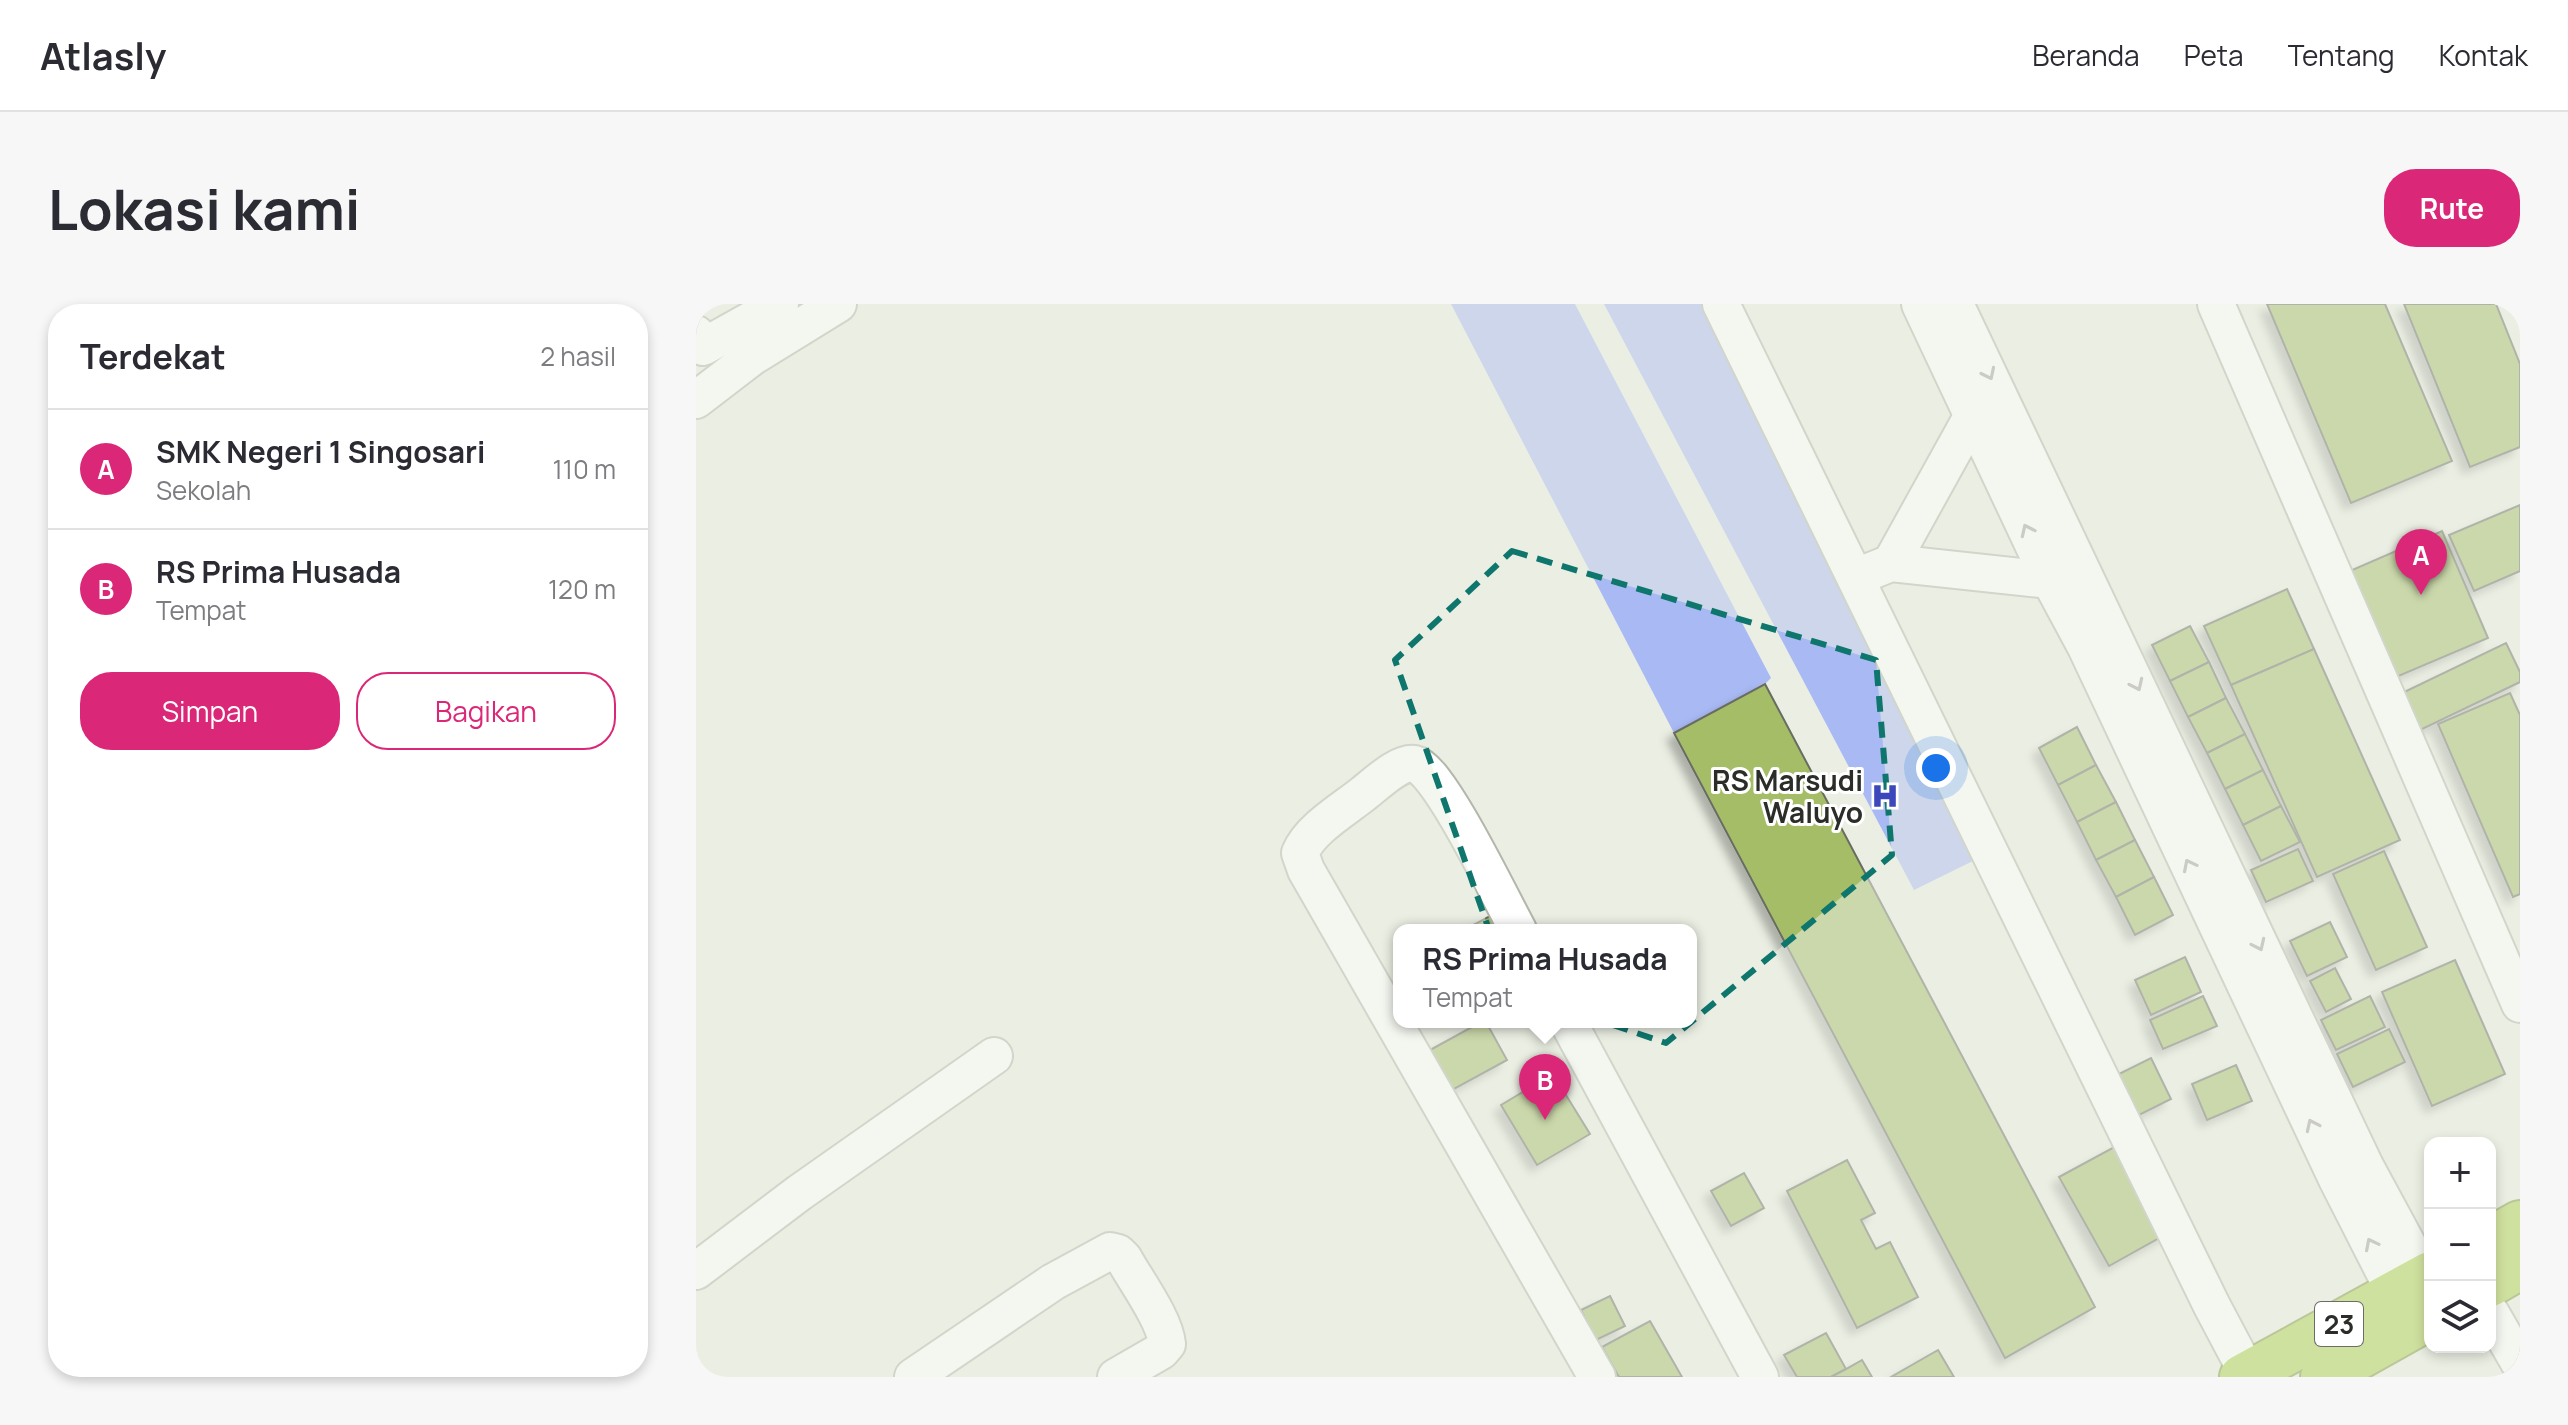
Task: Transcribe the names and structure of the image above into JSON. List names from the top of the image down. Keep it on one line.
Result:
{"streets":{"highway":["23"]},"places":{"hospital":["RS Marsudi Waluyo"]},"page":{"header":"Atlasly","nav":["Beranda","Peta","Tentang","Kontak"],"buttons":["Rute",["Simpan","Bagikan"]],"title":"Lokasi kami","heading":["Terdekat","2 hasil"],"list":[{"mark":"A","name":"SMK Negeri 1 Singosari","note":"Sekolah","value":"110 m"},{"mark":"B","name":"RS Prima Husada","note":"Tempat","value":"120 m"}],"pins":["A","B"],"popup":["RS Prima Husada","Tempat"],"map_buttons":["+","−"]}}
